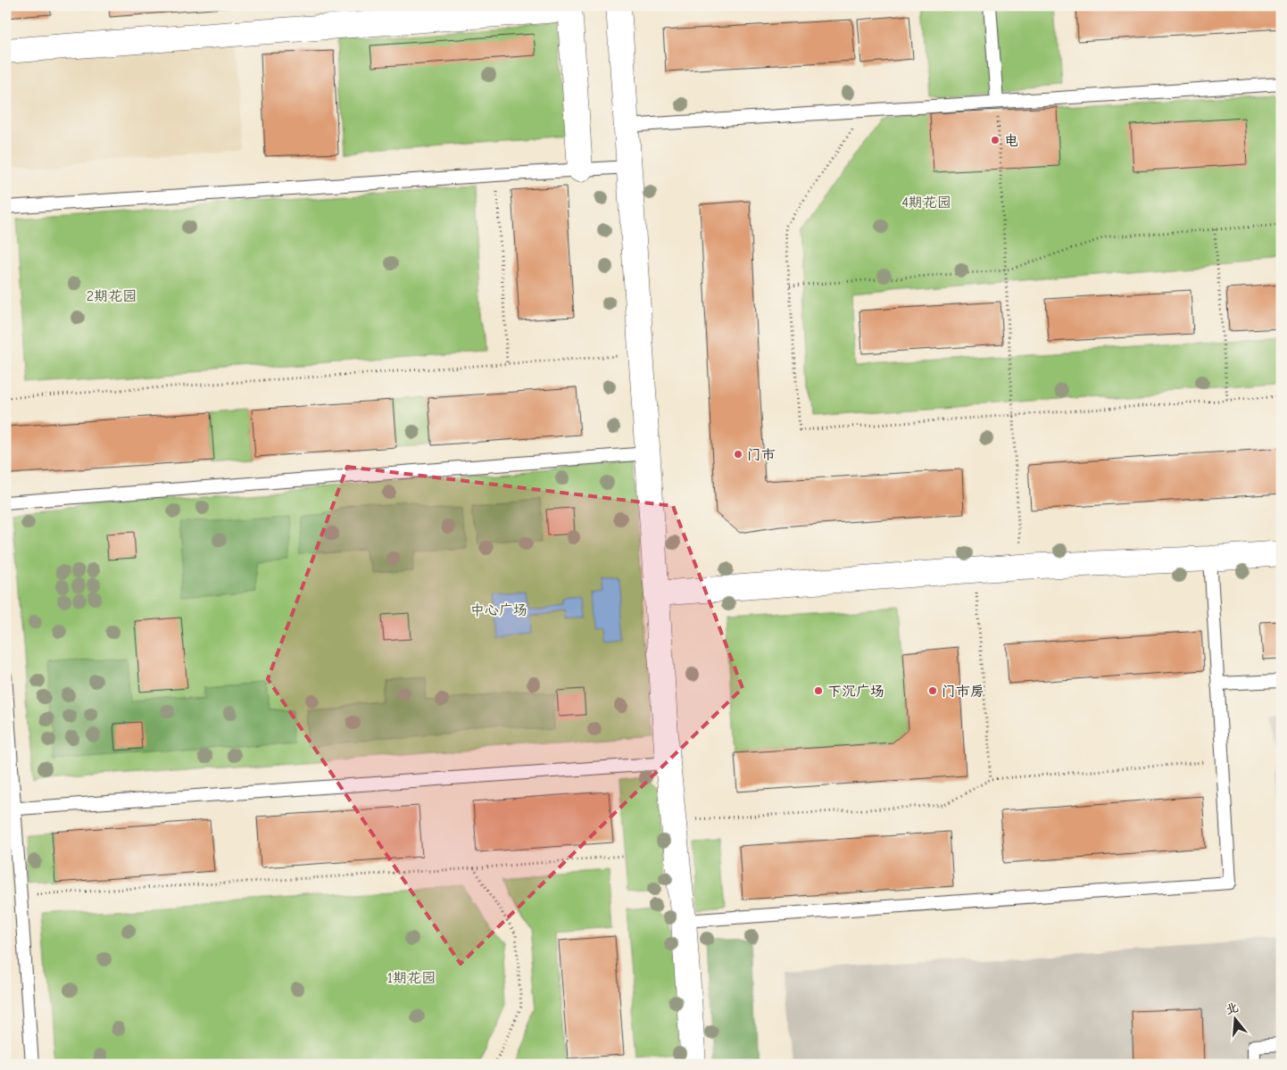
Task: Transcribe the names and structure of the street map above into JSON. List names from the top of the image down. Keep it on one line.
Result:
{"parks":["4期花园","2期花园","中心广场","1期花园"],"places":["电","门市","下沉广场","门市房"],"north":"top"}
